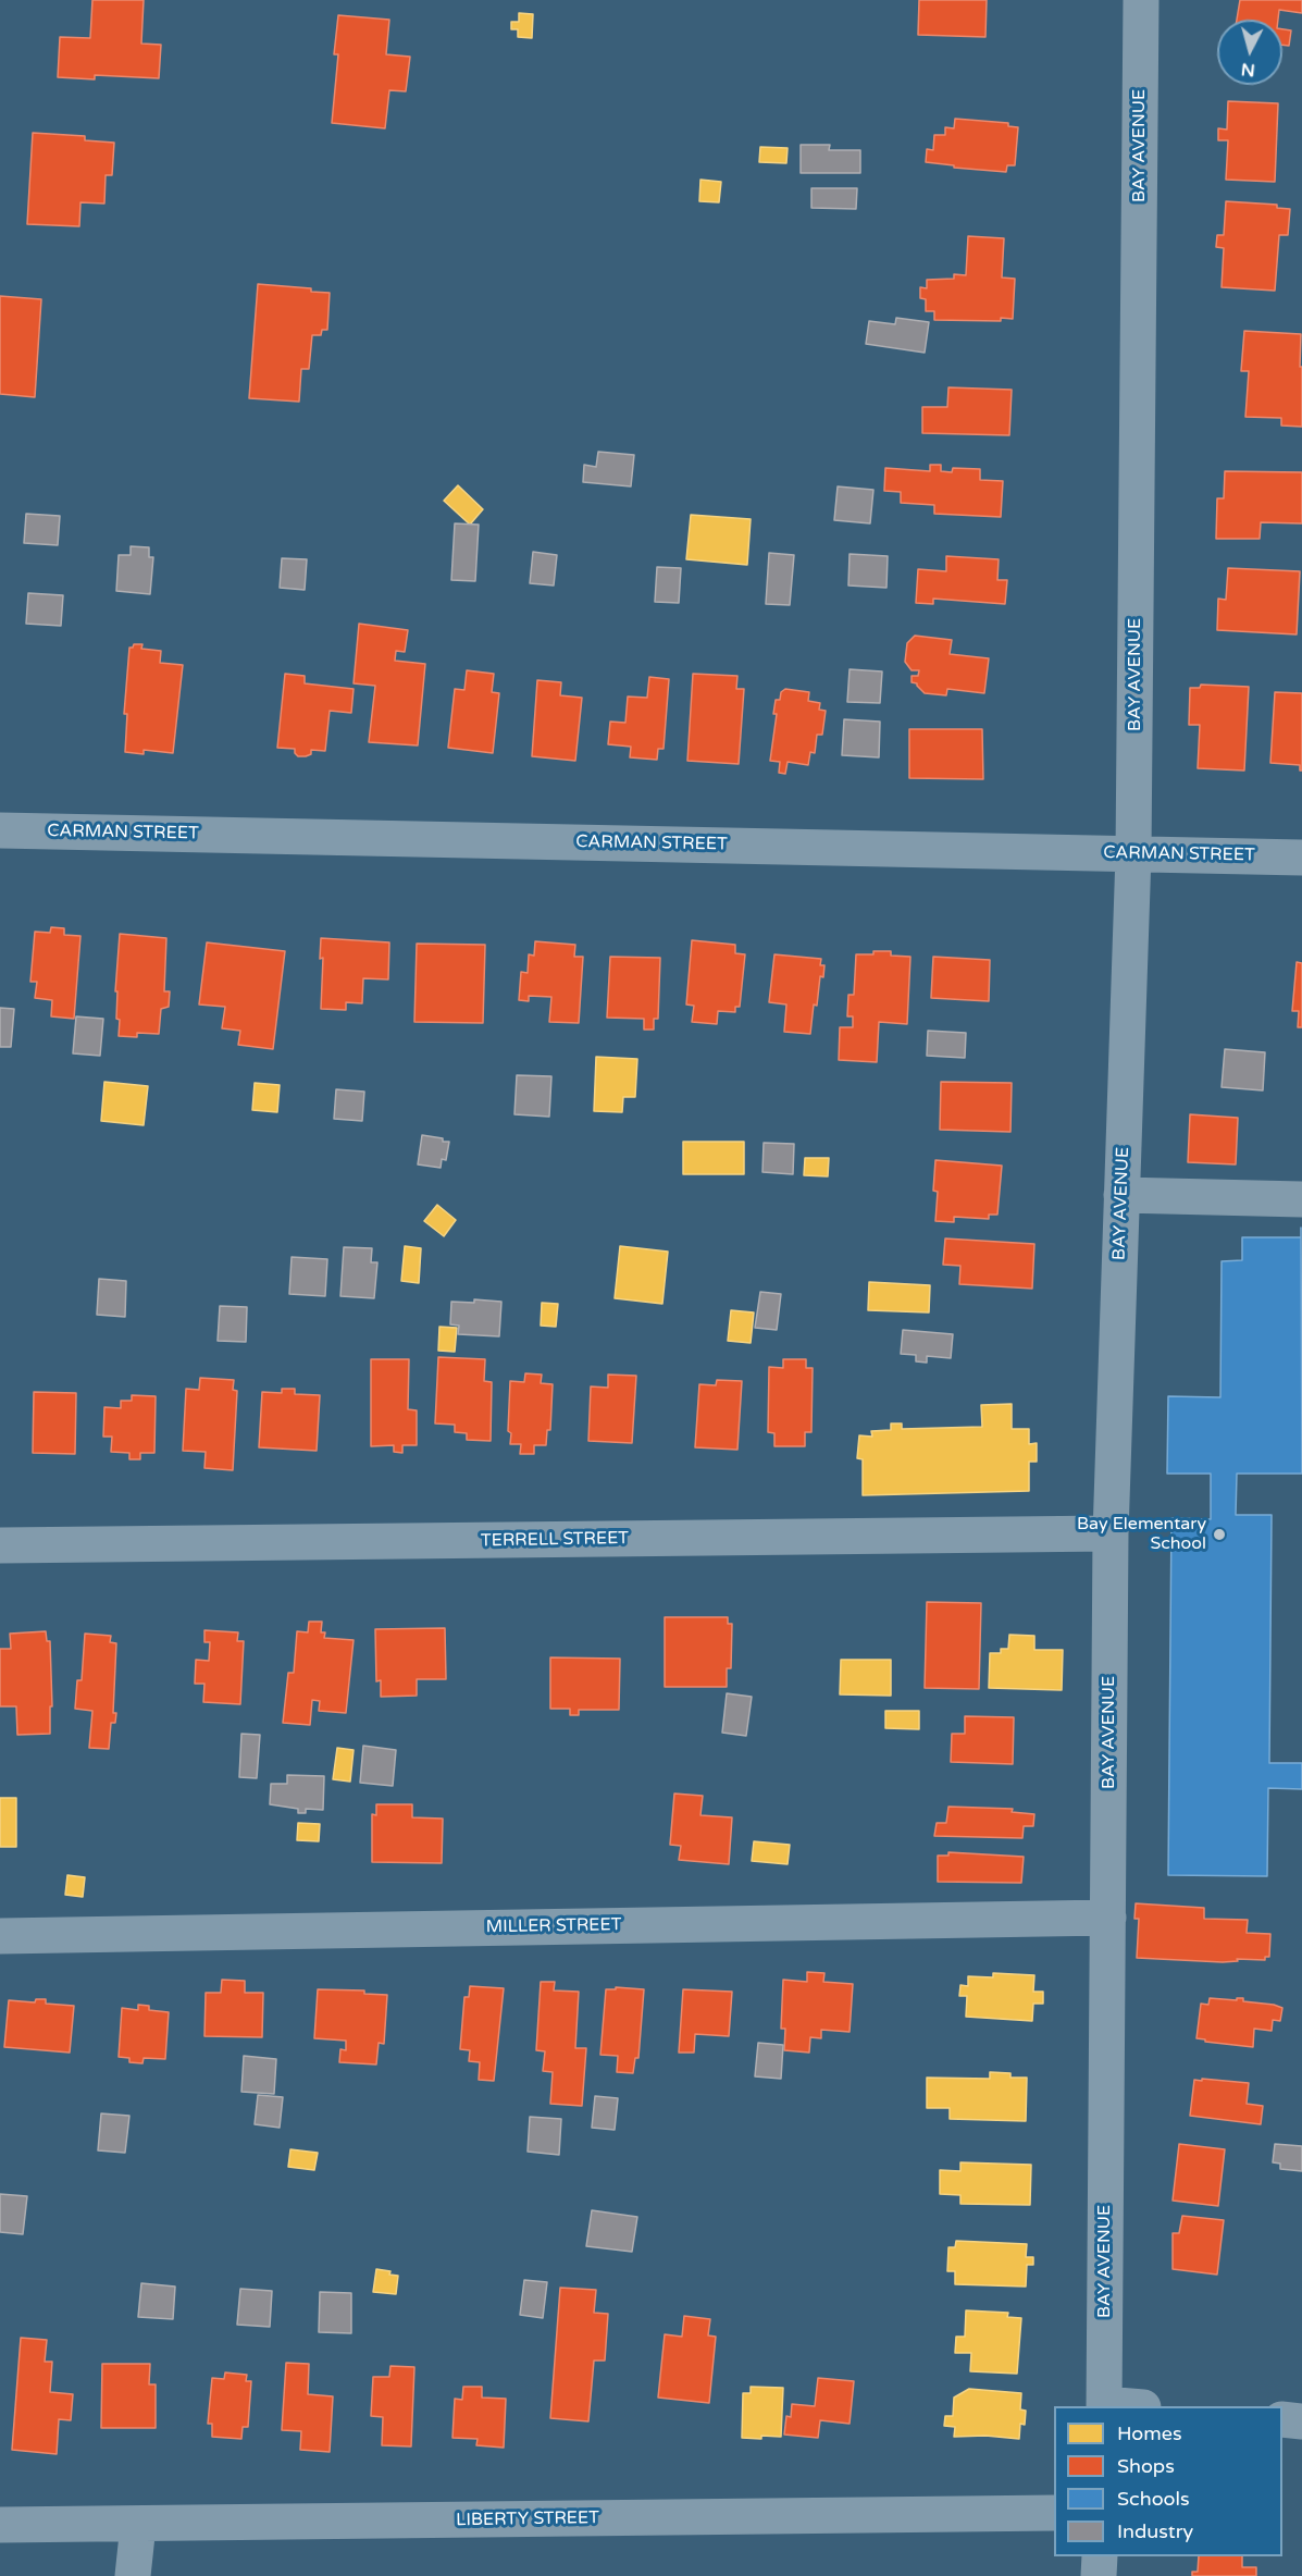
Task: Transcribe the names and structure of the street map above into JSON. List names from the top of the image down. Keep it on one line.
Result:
{"streets":{"street":["BAY AVENUE","CARMAN STREET","TERRELL STREET","MILLER STREET","LIBERTY STREET"]},"crossings":[["BAY AVENUE","CARMAN STREET"],["BAY AVENUE","TERRELL STREET"],["BAY AVENUE","MILLER STREET"]],"places":["Bay Elementary School"],"legend":["Homes","Shops","Schools","Industry"],"north":"bottom"}
